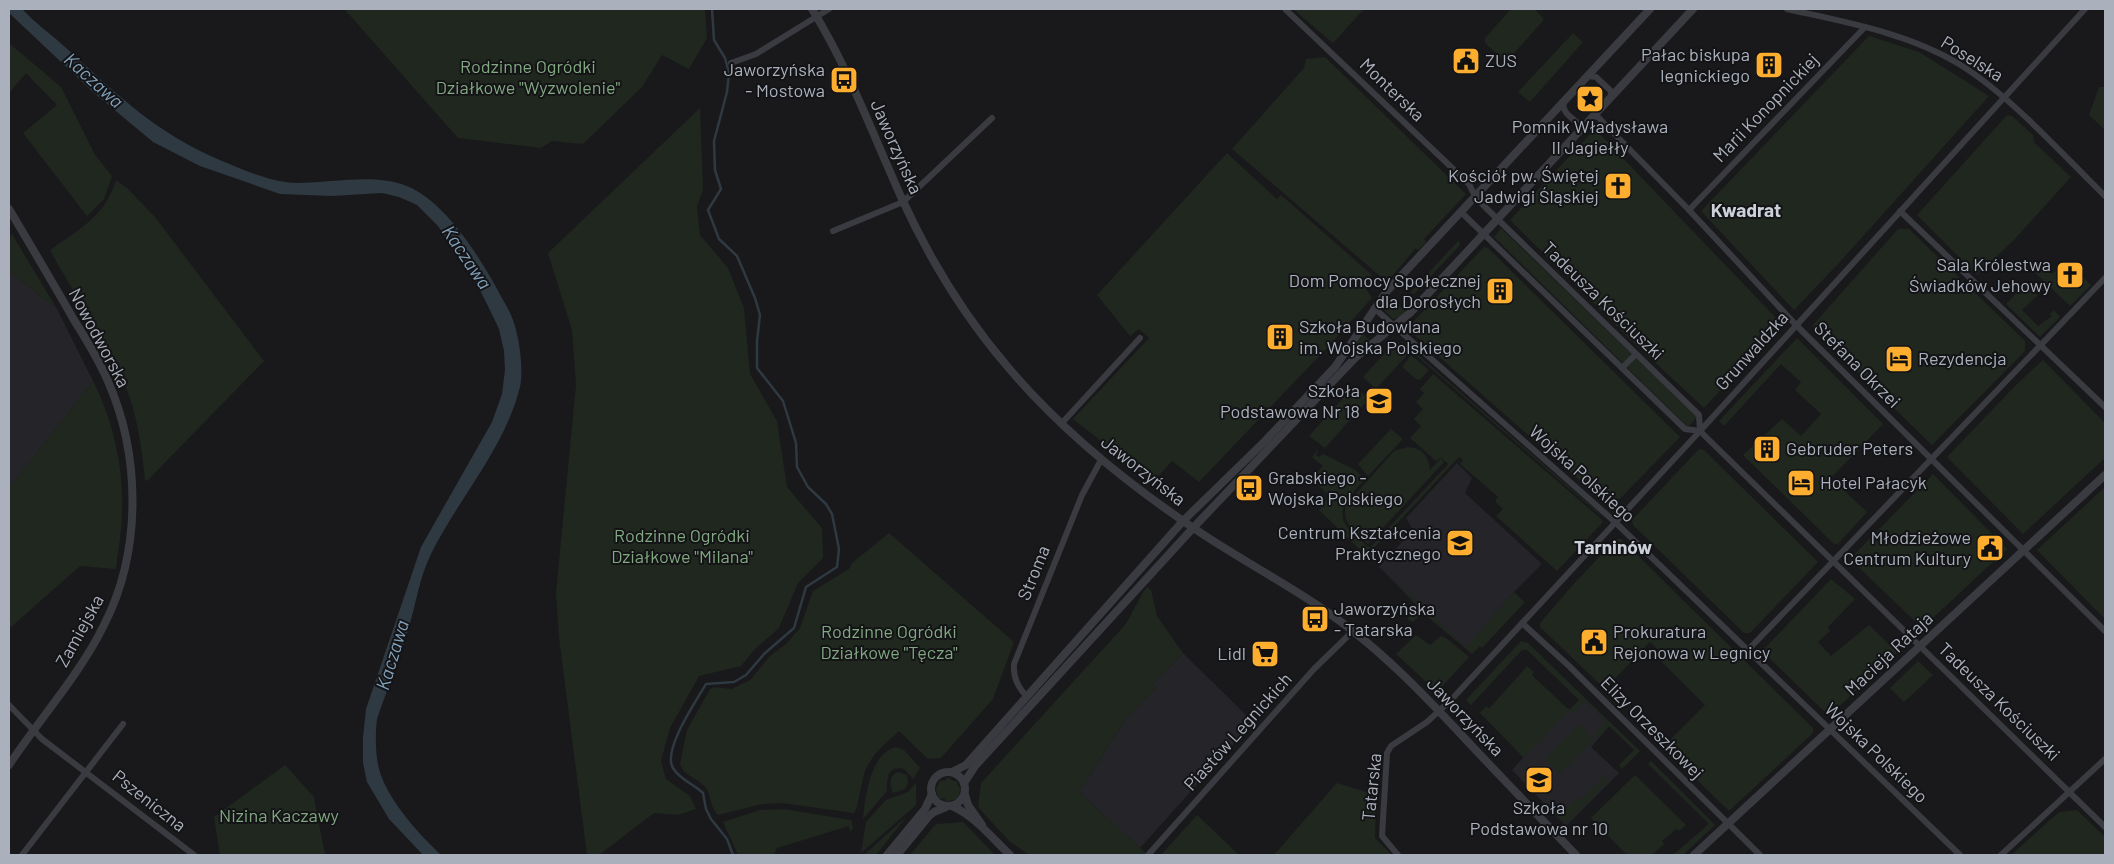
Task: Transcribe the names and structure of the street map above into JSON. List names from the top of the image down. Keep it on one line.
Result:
{"streets":{"street":["Poselska","Monterska","Marii Konopnickiej","Jaworzyńska","Tadeusza Kościuszki","Nowodworska","Grunwaldzka","Stefana Okrzei","Wojska Polskiego","Stroma","Zamiejska","Macieja Rataja","Elizy Orzeszkowej","Piastów Legnickich","Tatarska","Pszeniczna"]},"crossings":[["Poselska","Marii Konopnickiej"],["Poselska","Grunwaldzka"],["Monterska","Tadeusza Kościuszki"],["Marii Konopnickiej","Stefana Okrzei"],["Jaworzyńska","Grunwaldzka"],["Jaworzyńska","Stroma"],["Jaworzyńska","Piastów Legnickich"],["Jaworzyńska","Tatarska"],["Tadeusza Kościuszki","Grunwaldzka"],["Tadeusza Kościuszki","Macieja Rataja"],["Nowodworska","Zamiejska"],["Grunwaldzka","Stefana Okrzei"],["Grunwaldzka","Wojska Polskiego"],["Grunwaldzka","Elizy Orzeszkowej"],["Grunwaldzka","Tatarska"],["Stefana Okrzei","Macieja Rataja"],["Wojska Polskiego","Macieja Rataja"],["Zamiejska","Pszeniczna"],["Macieja Rataja","Elizy Orzeszkowej"]],"districts":["Kwadrat","Tarninów"],"water":["Kaczawa"],"parks":["Rodzinne Ogródki Działkowe \"Wyzwolenie\"","Rodzinne Ogródki Działkowe \"Milana\"","Rodzinne Ogródki Działkowe \"Tęcza\"","Nizina Kaczawy"],"places":{"public building":["ZUS","Młodzieżowe Centrum Kultury","Prokuratura Rejonowa w Legnicy"],"building":["Pałac biskupa legnickiego","Dom Pomocy Społecznej dla Dorosłych","Szkoła Budowlana im. Wojska Polskiego","Gebruder Peters"],"bus stop":["Jaworzyńska - Mostowa","Grabskiego - Wojska Polskiego","Jaworzyńska - Tatarska"],"place":["Pomnik Władysława II Jagiełły"],"church":["Kościół pw. Świętej Jadwigi Śląskiej","Sala Królestwa Świadków Jehowy"],"hotel":["Rezydencja","Hotel Pałacyk"],"school or university":["Szkoła Podstawowa Nr 18","Centrum Kształcenia Praktycznego","Szkoła Podstawowa nr 10"],"supermarket":["Lidl"]}}
